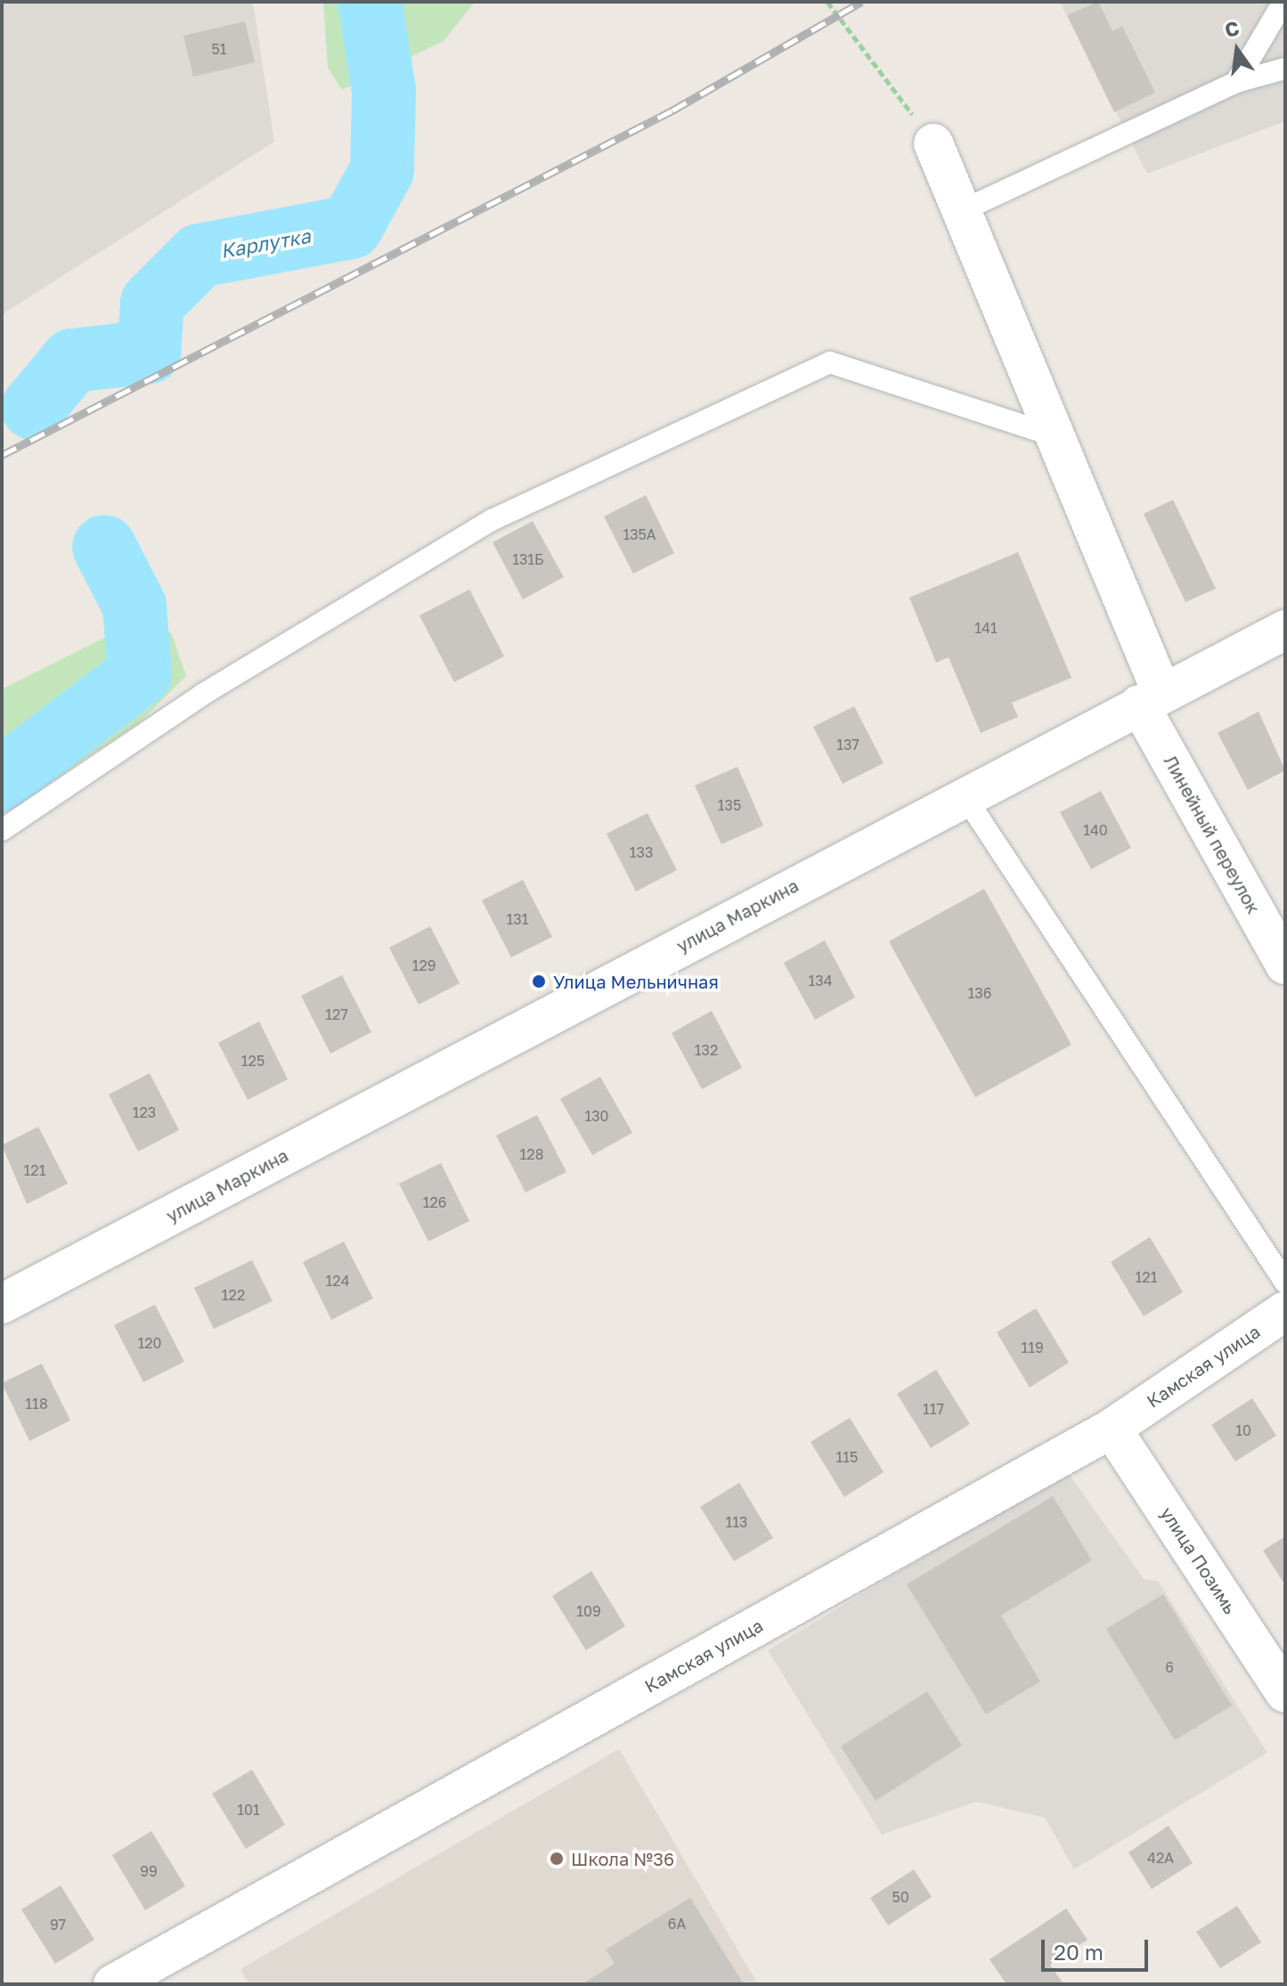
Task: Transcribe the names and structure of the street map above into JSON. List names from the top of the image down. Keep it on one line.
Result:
{"streets":{"street":["Линейный переулок","улица Маркина","Камская улица","улица Позимь"]},"crossings":[["Линейный переулок","улица Маркина"],["Камская улица","улица Позимь"]],"water":["Карлутка"],"places":["Улица Мельничная","Школа №36"],"house_numbers":["51","135А","131Б","141","137","135","140","133","131","129","134","136","127","132","125","123","130","128","121","126","121","124","122","120","119","118","117","10","115","113","109","6","101","42А","99","50","6А","97"],"scale_bar":"20 m","north":"top"}
